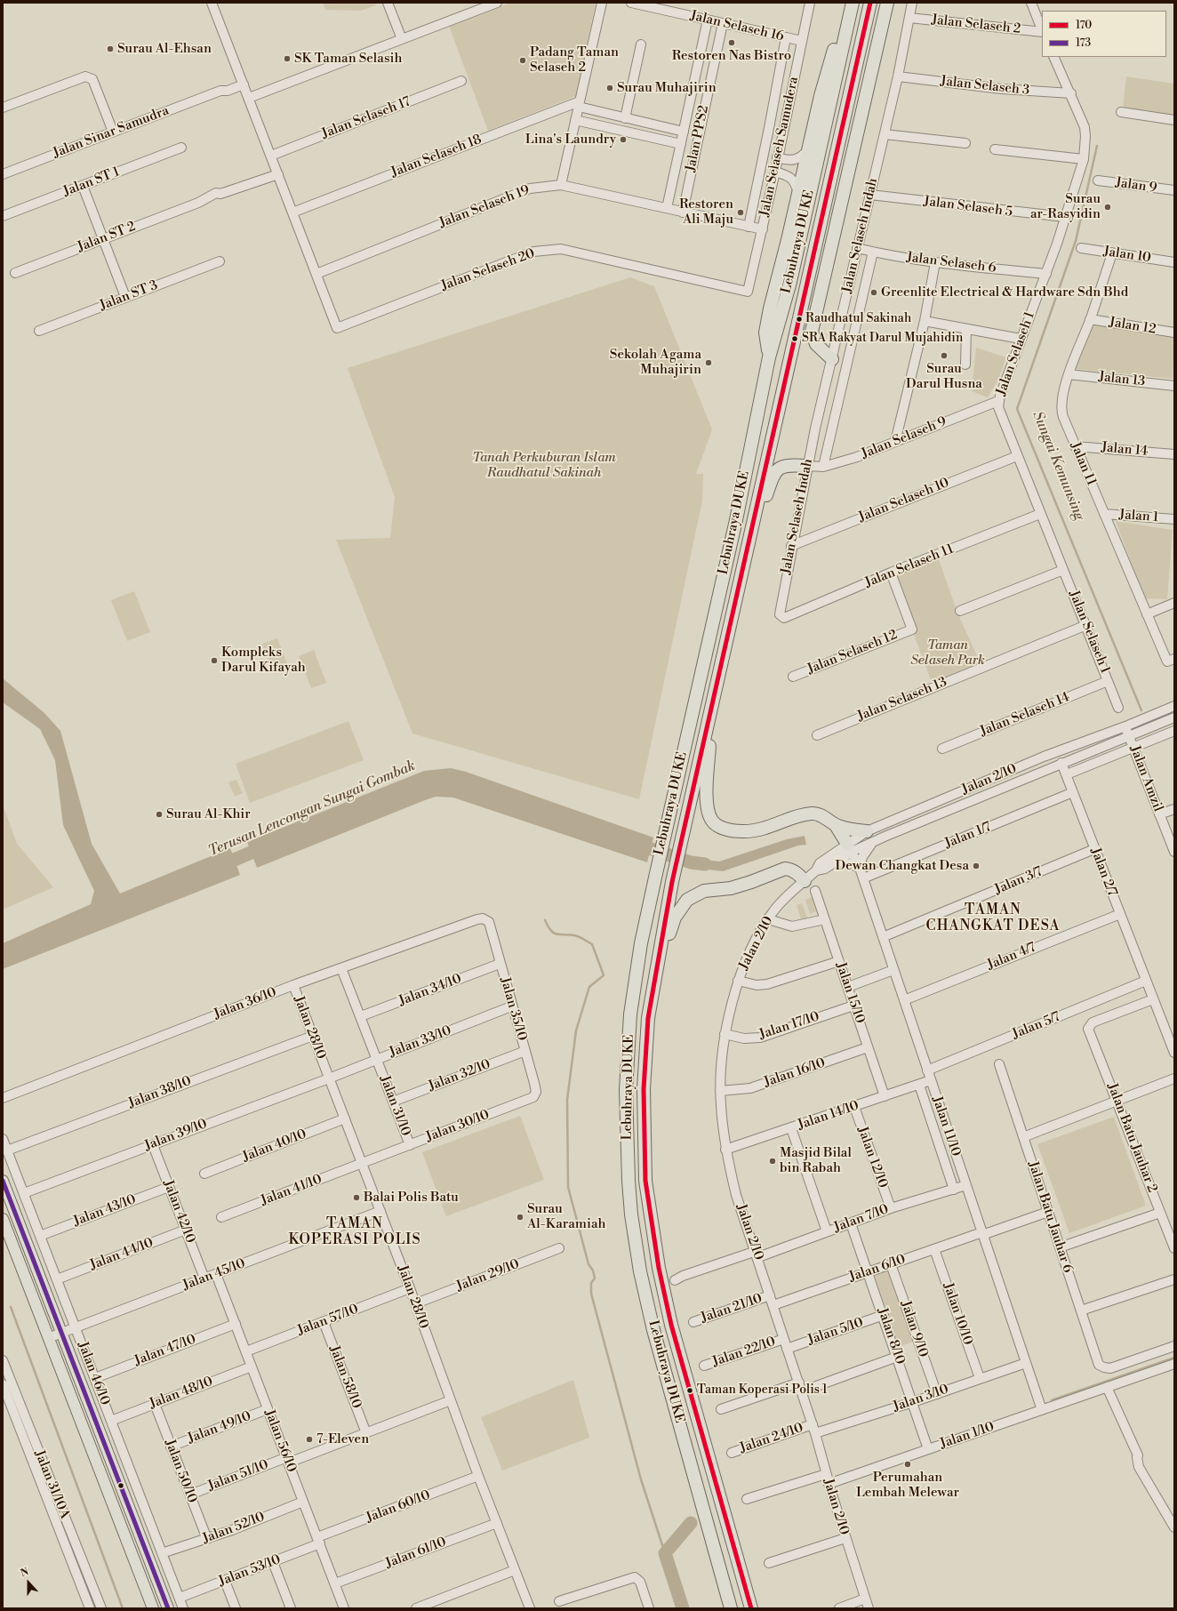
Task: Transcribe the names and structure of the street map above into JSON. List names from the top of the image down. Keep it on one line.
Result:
{"streets":{"highway":["Lebuhraya DUKE"],"main road":["Jalan 46/10"],"street":["Jalan Selaseh 2","Jalan Selaseh 16","Jalan Selaseh 3","Jalan Selaseh 17","Jalan Sinar Samudra","Jalan PPS2","Jalan Selaseh Samudera","Jalan Selaseh 18","Jalan ST 1","Jalan 9","Jalan Selaseh 19","Jalan Selaseh 5","Jalan Selaseh Indah","Jalan ST 2","Jalan 10","Jalan Selaseh 6","Jalan Selaseh 20","Jalan ST 3","Jalan 12","Jalan Selaseh 1","Jalan 13","Jalan Selaseh 9","Jalan 14","Jalan 11","Jalan Selaseh 10","Jalan 1","Jalan Selaseh 11","Jalan Selaseh 12","Jalan Selaseh 13","Jalan Selaseh 14","Jalan Amzil","Jalan 2/10","Jalan 1/7","Jalan 2/7","Jalan 3/7","Jalan 4/7","Jalan 34/10","Jalan 15/10","Jalan 36/10","Jalan 35/10","Jalan 17/10","Jalan 5/7","Jalan 28/10","Jalan 33/10","Jalan 16/10","Jalan 32/10","Jalan 38/10","Jalan 31/10","Jalan 14/10","Jalan 30/10","Jalan 11/10","Jalan 39/10","Jalan Batu Jauhar 2","Jalan 40/10","Jalan 12/10","Jalan 41/10","Jalan 43/10","Jalan 42/10","Jalan Batu Jauhar 6","Jalan 7/10","Jalan 44/10","Jalan 6/10","Jalan 45/10","Jalan 29/10","Jalan 21/10","Jalan 10/10","Jalan 57/10","Jalan 9/10","Jalan 5/10","Jalan 8/10","Jalan 47/10","Jalan 22/10","Jalan 58/10","Jalan 48/10","Jalan 3/10","Jalan 49/10","Jalan 1/10","Jalan 24/10","Jalan 56/10","Jalan 50/10","Jalan 51/10","Jalan 31/10A","Jalan 60/10","Jalan 52/10","Jalan 61/10","Jalan 53/10"]},"crossings":[["Jalan Selaseh 2","Jalan Selaseh Indah"],["Jalan Selaseh 16","Jalan PPS2"],["Jalan Selaseh 16","Jalan Selaseh Samudera"],["Jalan Selaseh 3","Jalan Selaseh Indah"],["Jalan Selaseh 3","Jalan Selaseh 1"],["Jalan PPS2","Jalan Selaseh 19"],["Jalan Selaseh Samudera","Jalan Selaseh 19"],["Jalan Selaseh Samudera","Jalan Selaseh 20"],["Jalan Selaseh 19","Jalan Selaseh 20"],["Jalan Selaseh 5","Jalan Selaseh Indah"],["Jalan Selaseh 5","Jalan Selaseh 1"],["Jalan Selaseh Indah","Jalan Selaseh 6"],["Jalan Selaseh Indah","Jalan Selaseh 9"],["Jalan Selaseh Indah","Jalan Selaseh 10"],["Jalan Selaseh Indah","Jalan Selaseh 11"],["Jalan 10","Jalan 11"],["Jalan Selaseh 6","Jalan Selaseh 1"],["Jalan 12","Jalan 11"],["Jalan Selaseh 1","Jalan Selaseh 9"],["Jalan Selaseh 1","Jalan Selaseh 10"],["Jalan Selaseh 1","Jalan Selaseh 11"],["Jalan Selaseh 1","Jalan Selaseh 13"],["Jalan Selaseh 1","Jalan Selaseh 14"],["Jalan 13","Jalan 11"],["Jalan 14","Jalan 11"],["Jalan 11","Jalan 1"],["Jalan Selaseh 11","Jalan Selaseh 12"],["Jalan Amzil","Jalan 2/10"],["Jalan 2/10","Jalan 2/7"],["Jalan 2/10","Jalan 17/10"],["Jalan 2/10","Jalan 16/10"],["Jalan 2/10","Jalan 14/10"],["Jalan 2/10","Jalan 11/10"],["Jalan 2/10","Jalan 7/10"],["Jalan 2/10","Jalan 6/10"],["Jalan 2/10","Jalan 21/10"],["Jalan 2/10","Jalan 5/10"],["Jalan 2/10","Jalan 22/10"],["Jalan 2/10","Jalan 3/10"],["Jalan 2/10","Jalan 1/10"],["Jalan 2/10","Jalan 24/10"],["Jalan 1/7","Jalan 2/7"],["Jalan 1/7","Jalan 11/10"],["Jalan 2/7","Jalan 3/7"],["Jalan 2/7","Jalan 4/7"],["Jalan 2/7","Jalan 5/7"],["Jalan 2/7","Jalan Batu Jauhar 2"],["Jalan 3/7","Jalan 11/10"],["Jalan 4/7","Jalan 11/10"],["Jalan 34/10","Jalan 35/10"],["Jalan 34/10","Jalan 31/10"],["Jalan 15/10","Jalan 17/10"],["Jalan 15/10","Jalan 16/10"],["Jalan 15/10","Jalan 14/10"],["Jalan 36/10","Jalan 35/10"],["Jalan 36/10","Jalan 28/10"],["Jalan 36/10","Jalan 31/10"],["Jalan 35/10","Jalan 33/10"],["Jalan 35/10","Jalan 32/10"],["Jalan 35/10","Jalan 30/10"],["Jalan 5/7","Jalan 11/10"],["Jalan 28/10","Jalan 33/10"],["Jalan 28/10","Jalan 38/10"],["Jalan 28/10","Jalan 30/10"],["Jalan 28/10","Jalan 39/10"],["Jalan 28/10","Jalan 40/10"],["Jalan 28/10","Jalan 41/10"],["Jalan 28/10","Jalan 45/10"],["Jalan 28/10","Jalan 29/10"],["Jalan 28/10","Jalan 57/10"],["Jalan 28/10","Jalan 60/10"],["Jalan 28/10","Jalan 61/10"],["Jalan 33/10","Jalan 31/10"],["Jalan 33/10","Jalan 39/10"],["Jalan 32/10","Jalan 31/10"],["Jalan 38/10","Jalan 46/10"],["Jalan 31/10","Jalan 30/10"],["Jalan 14/10","Jalan 11/10"],["Jalan 14/10","Jalan 12/10"],["Jalan 30/10","Jalan 41/10"],["Jalan 11/10","Jalan 7/10"],["Jalan 11/10","Jalan 6/10"],["Jalan 11/10","Jalan 3/10"],["Jalan 11/10","Jalan 1/10"],["Jalan 39/10","Jalan 42/10"],["Jalan 39/10","Jalan 46/10"],["Jalan 12/10","Jalan 7/10"],["Jalan 43/10","Jalan 42/10"],["Jalan 43/10","Jalan 46/10"],["Jalan 42/10","Jalan 44/10"],["Jalan 42/10","Jalan 45/10"],["Jalan Batu Jauhar 6","Jalan 6/10"],["Jalan 7/10","Jalan 8/10"],["Jalan 44/10","Jalan 46/10"],["Jalan 6/10","Jalan 10/10"],["Jalan 6/10","Jalan 9/10"],["Jalan 6/10","Jalan 8/10"],["Jalan 45/10","Jalan 46/10"],["Jalan 45/10","Jalan 56/10"],["Jalan 10/10","Jalan 3/10"],["Jalan 57/10","Jalan 58/10"],["Jalan 57/10","Jalan 56/10"],["Jalan 9/10","Jalan 3/10"],["Jalan 5/10","Jalan 8/10"],["Jalan 8/10","Jalan 3/10"],["Jalan 8/10","Jalan 1/10"],["Jalan 47/10","Jalan 46/10"],["Jalan 47/10","Jalan 56/10"],["Jalan 46/10","Jalan 48/10"],["Jalan 46/10","Jalan 52/10"],["Jalan 46/10","Jalan 53/10"],["Jalan 48/10","Jalan 56/10"],["Jalan 48/10","Jalan 50/10"],["Jalan 49/10","Jalan 56/10"],["Jalan 49/10","Jalan 50/10"],["Jalan 56/10","Jalan 51/10"],["Jalan 56/10","Jalan 60/10"],["Jalan 56/10","Jalan 52/10"],["Jalan 56/10","Jalan 61/10"],["Jalan 56/10","Jalan 53/10"],["Jalan 50/10","Jalan 51/10"],["Jalan 50/10","Jalan 52/10"],["Jalan 60/10","Jalan 53/10"]],"districts":["TAMAN CHANGKAT DESA","TAMAN KOPERASI POLIS"],"water":["Sungai Kemunsing","Terusan Lencongan Sungai Gombak"],"parks":["Tanah Perkuburan Islam Raudhatul Sakinah","Taman Selaseh Park"],"places":["Restoren Nas Bistro","Surau Al-Ehsan","SK Taman Selasih","Padang Taman Selaseh 2","Surau Muhajirin","Lina's Laundry","Surau ar-Rasyidin","Restoren Ali Maju","Greenlite Electrical & Hardware Sdn Bhd","Raudhatul Sakinah","SRA Rakyat Darul Mujahidin","Surau Darul Husna","Sekolah Agama Muhajirin","Kompleks Darul Kifayah","Surau Al-Khir","Dewan Changkat Desa","Masjid Bilal bin Rabah","Balai Polis Batu","Surau Al-Karamiah","Taman Koperasi Polis 1","7-Eleven","Perumahan Lembah Melewar"],"lines":["transit line 170","transit line 173"],"legend":["170","173"],"north":"top"}
